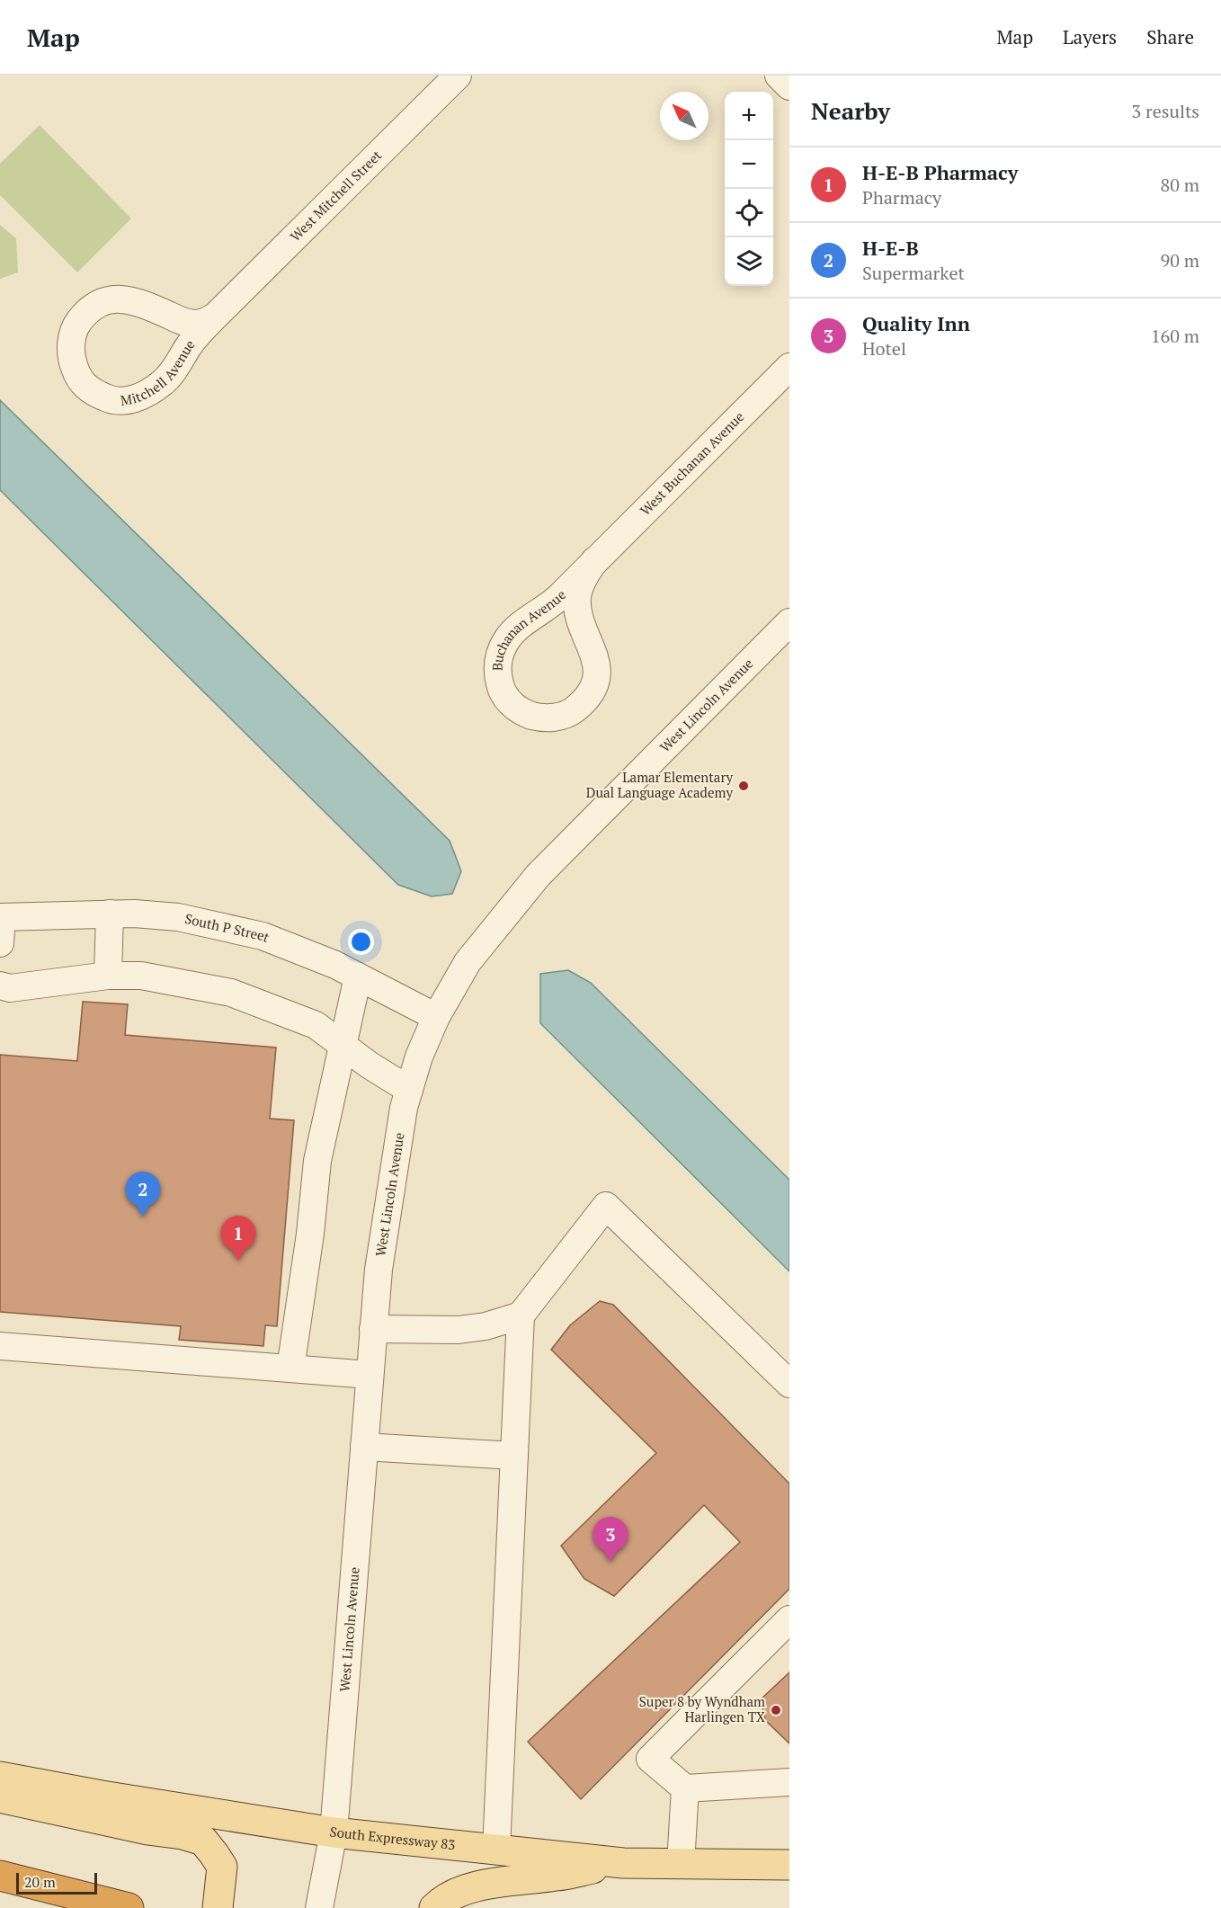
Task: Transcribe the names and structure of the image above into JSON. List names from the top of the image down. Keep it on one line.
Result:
{"streets":{"main road":["South Expressway 83"],"street":["West Mitchell Street","Mitchell Avenue","West Buchanan Avenue","Buchanan Avenue","West Lincoln Avenue","South P Street"]},"crossings":[["West Mitchell Street","Mitchell Avenue"],["West Buchanan Avenue","Buchanan Avenue"],["West Lincoln Avenue","South P Street"],["West Lincoln Avenue","South Expressway 83"]],"places":["Lamar Elementary Dual Language Academy","Super 8 by Wyndham Harlingen TX"],"scale_bar":"20 m","north":"top left","page":{"header":"Map","nav":["Map","Layers","Share"],"heading":["Nearby","3 results"],"map_buttons":["+","−"],"list":[{"mark":"1","name":"H-E-B Pharmacy","note":"Pharmacy","value":"80 m"},{"mark":"2","name":"H-E-B","note":"Supermarket","value":"90 m"},{"mark":"3","name":"Quality Inn","note":"Hotel","value":"160 m"}],"pins":["2","1","3"],"scale":"20 m"}}
